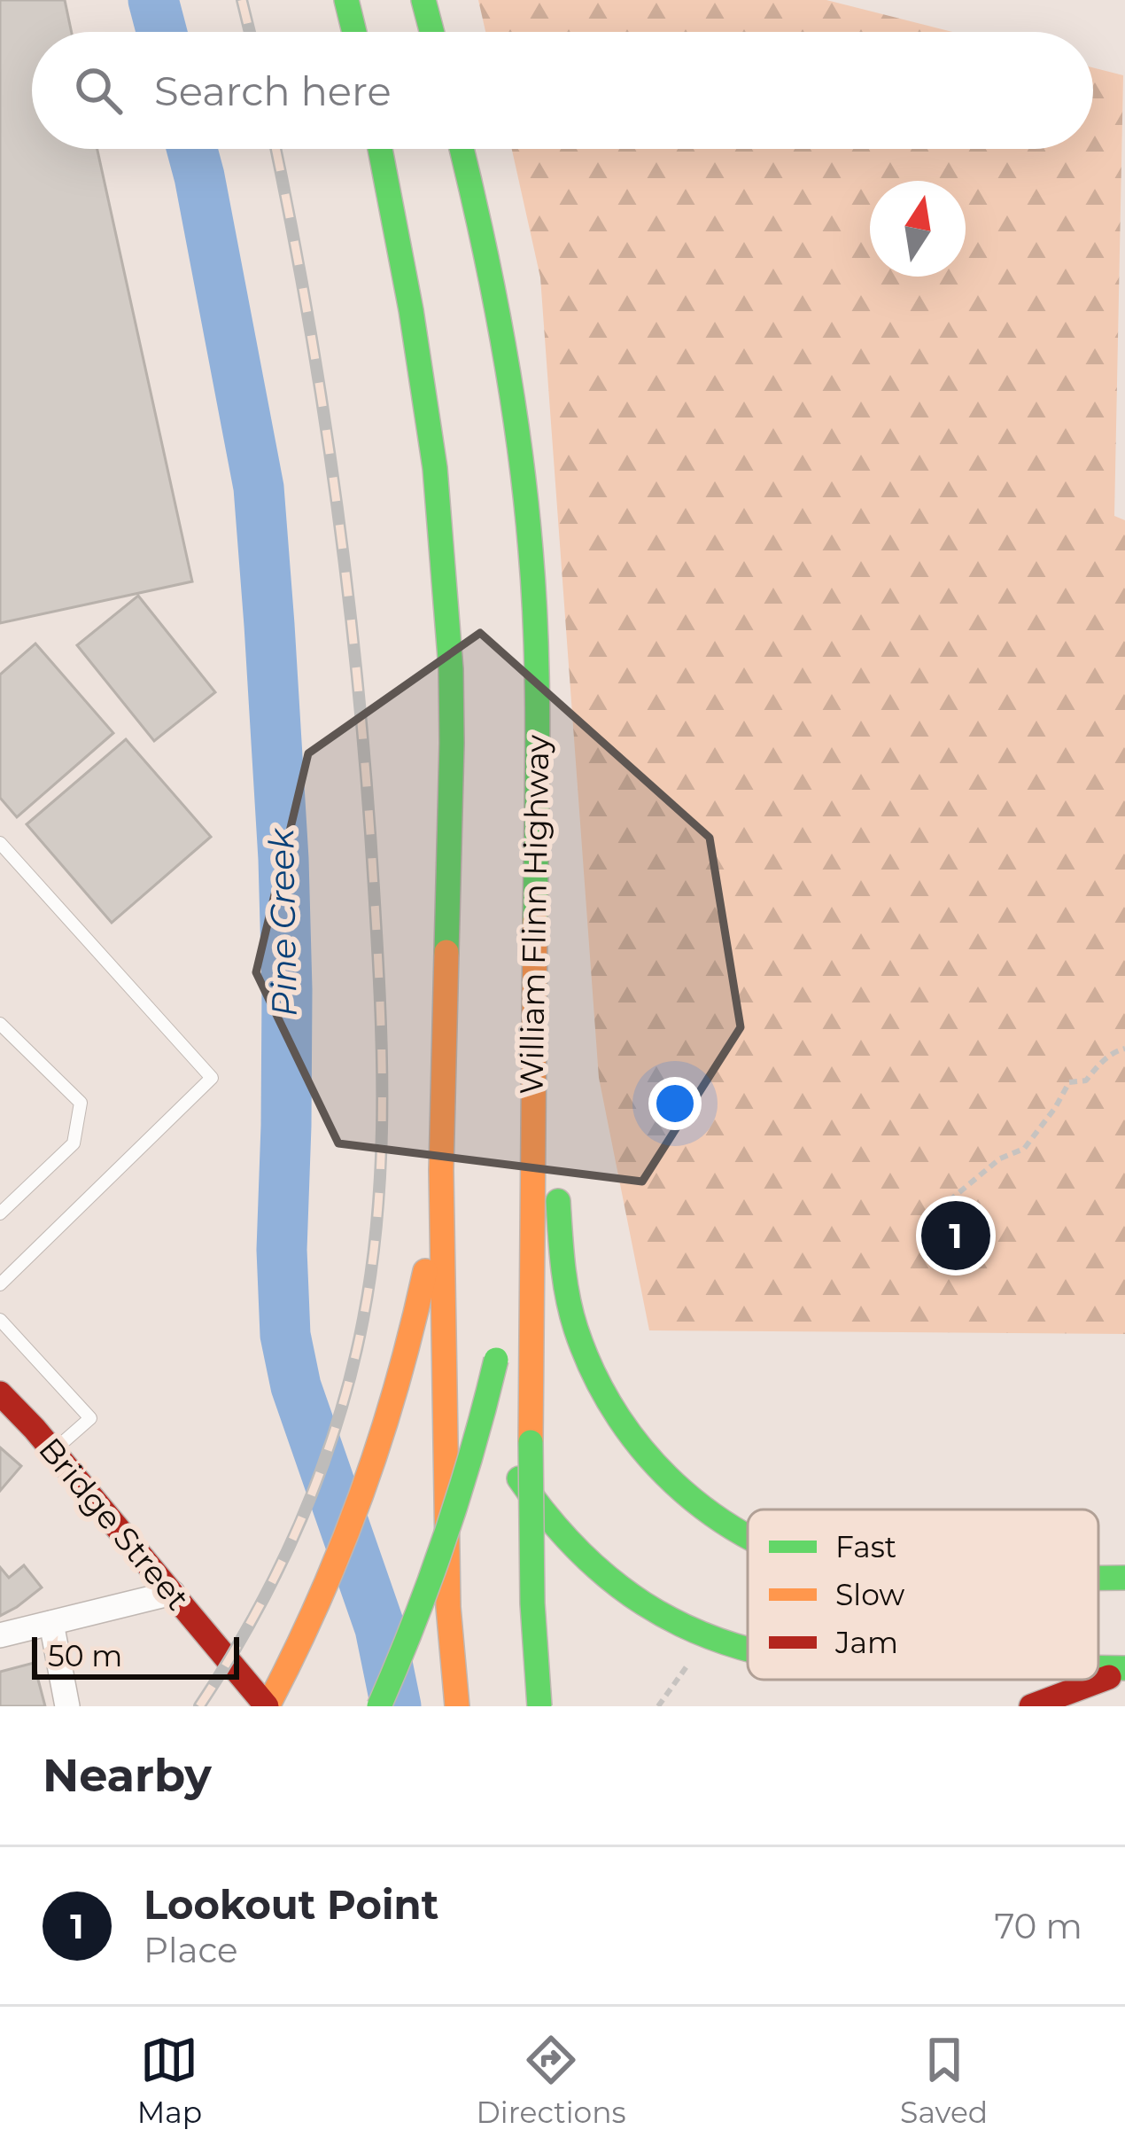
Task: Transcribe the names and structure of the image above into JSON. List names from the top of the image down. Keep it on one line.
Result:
{"streets":{"main road":["William Flinn Highway","Bridge Street"]},"water":["Pine Creek"],"legend":["Fast","Slow","Jam"],"scale_bar":"50 m","north":"top","page":{"search":"Search here","pins":"1","scale":"50 m","heading":"Nearby","list":[{"mark":"1","name":"Lookout Point","note":"Place","value":"70 m"}],"nav":["Map","Directions","Saved"]}}
